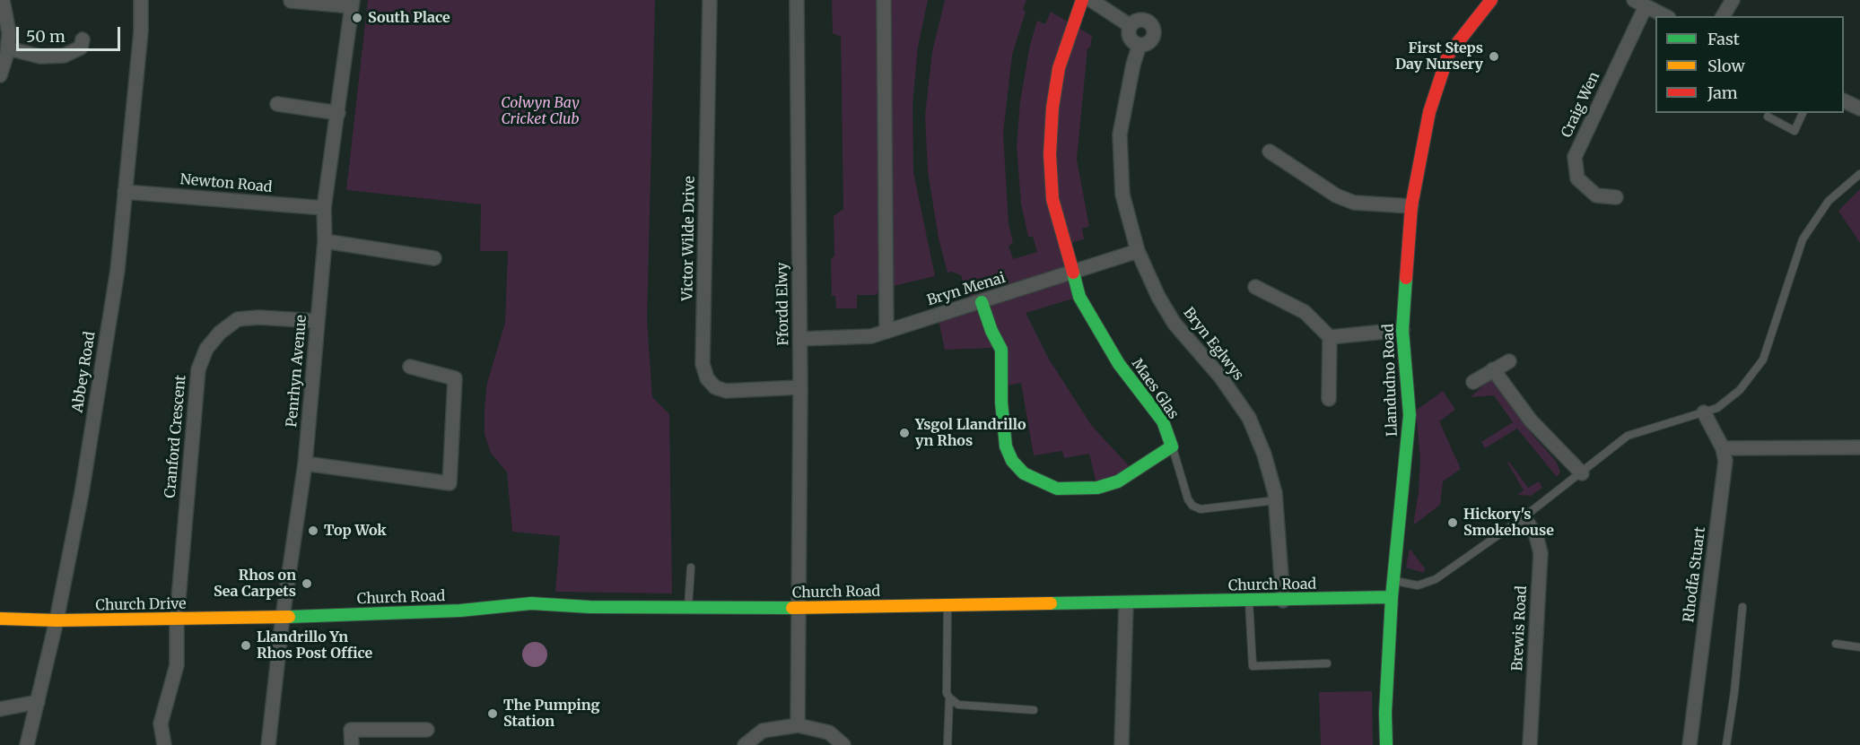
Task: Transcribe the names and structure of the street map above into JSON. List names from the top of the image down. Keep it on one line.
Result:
{"streets":{"street":["Craig Wen","Newton Road","Victor Wilde Drive","Bryn Menai","Ffordd Elwy","Bryn Eglwys","Penrhyn Avenue","Abbey Road","Llandudno Road","Maes Glas","Cranford Crescent","Rhodfa Stuart","Church Road","Church Drive","Brewis Road"]},"crossings":[["Newton Road","Penrhyn Avenue"],["Newton Road","Abbey Road"],["Victor Wilde Drive","Ffordd Elwy"],["Bryn Menai","Ffordd Elwy"],["Bryn Menai","Bryn Eglwys"],["Bryn Menai","Maes Glas"],["Ffordd Elwy","Church Road"],["Bryn Eglwys","Church Road"],["Penrhyn Avenue","Cranford Crescent"],["Penrhyn Avenue","Church Road"],["Penrhyn Avenue","Church Drive"],["Abbey Road","Church Drive"],["Llandudno Road","Church Road"],["Cranford Crescent","Church Drive"],["Church Road","Church Drive"]],"parks":["Colwyn Bay Cricket Club"],"places":["South Place","First Steps Day Nursery","Ysgol Llandrillo yn Rhos","Hickory's Smokehouse","Top Wok","Rhos on Sea Carpets","Llandrillo Yn Rhos Post Office","The Pumping Station"],"legend":["Fast","Slow","Jam"],"scale_bar":"50 m"}
